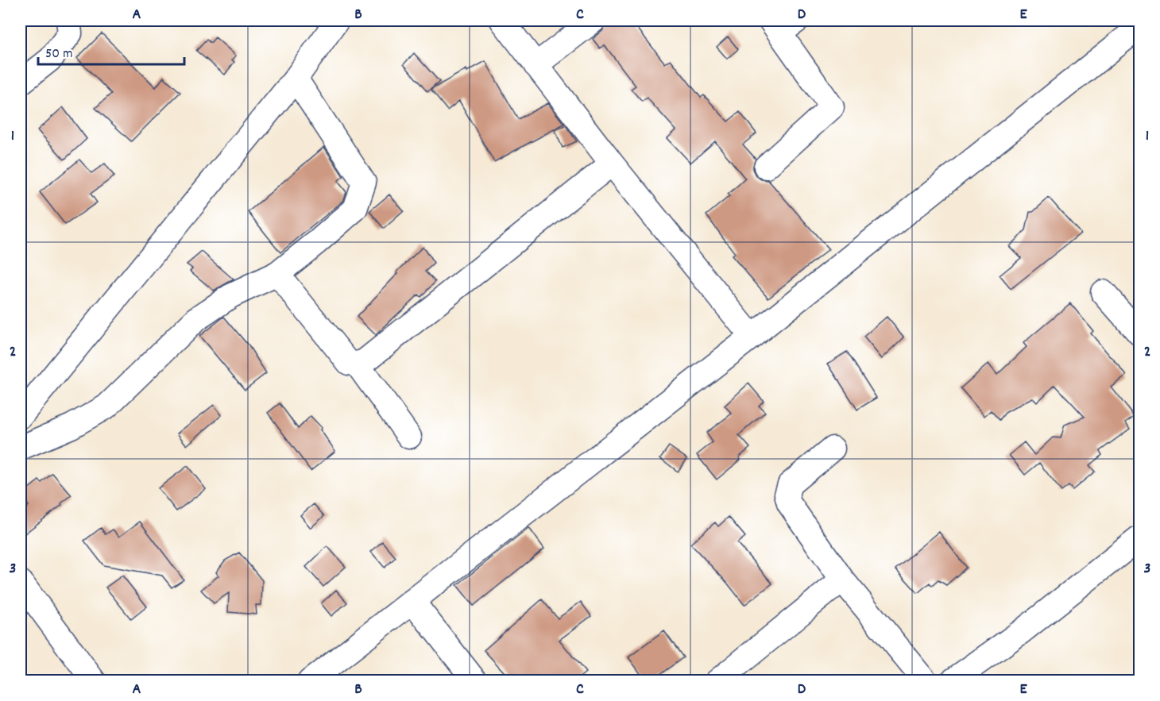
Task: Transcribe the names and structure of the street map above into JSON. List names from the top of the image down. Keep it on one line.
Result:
{"scale_bar":"50 m","grid":{"columns":["A","B","C","D","E"],"rows":["1","2","3"]}}
